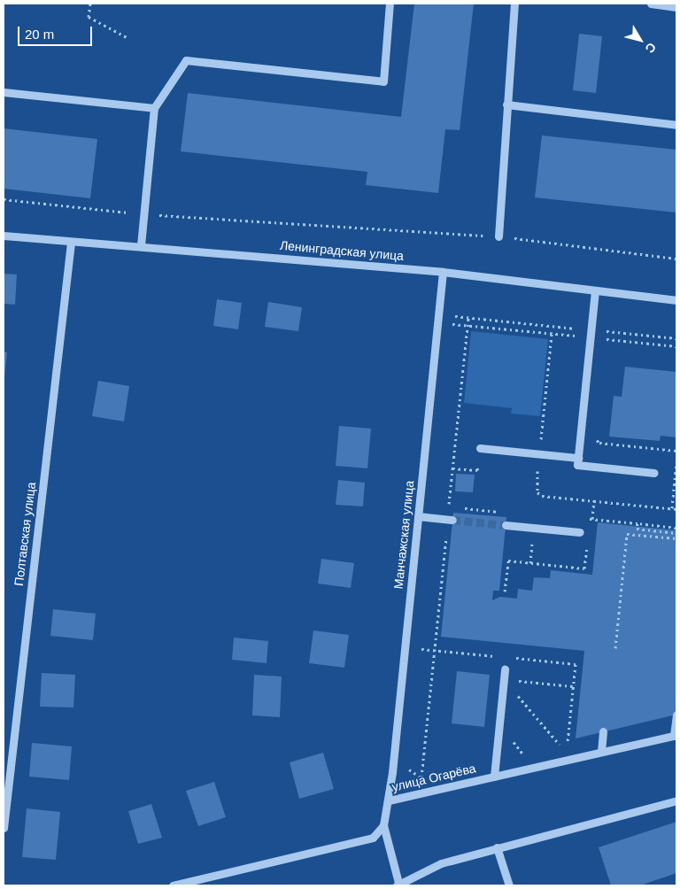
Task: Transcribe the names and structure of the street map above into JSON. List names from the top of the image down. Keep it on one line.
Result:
{"streets":{"street":["Ленинградская улица","Полтавская улица","Манчажская улица","улица Огарёва"]},"crossings":[["Ленинградская улица","Полтавская улица"],["Ленинградская улица","Манчажская улица"],["Манчажская улица","улица Огарёва"]],"scale_bar":"20 m","north":"bottom right"}
